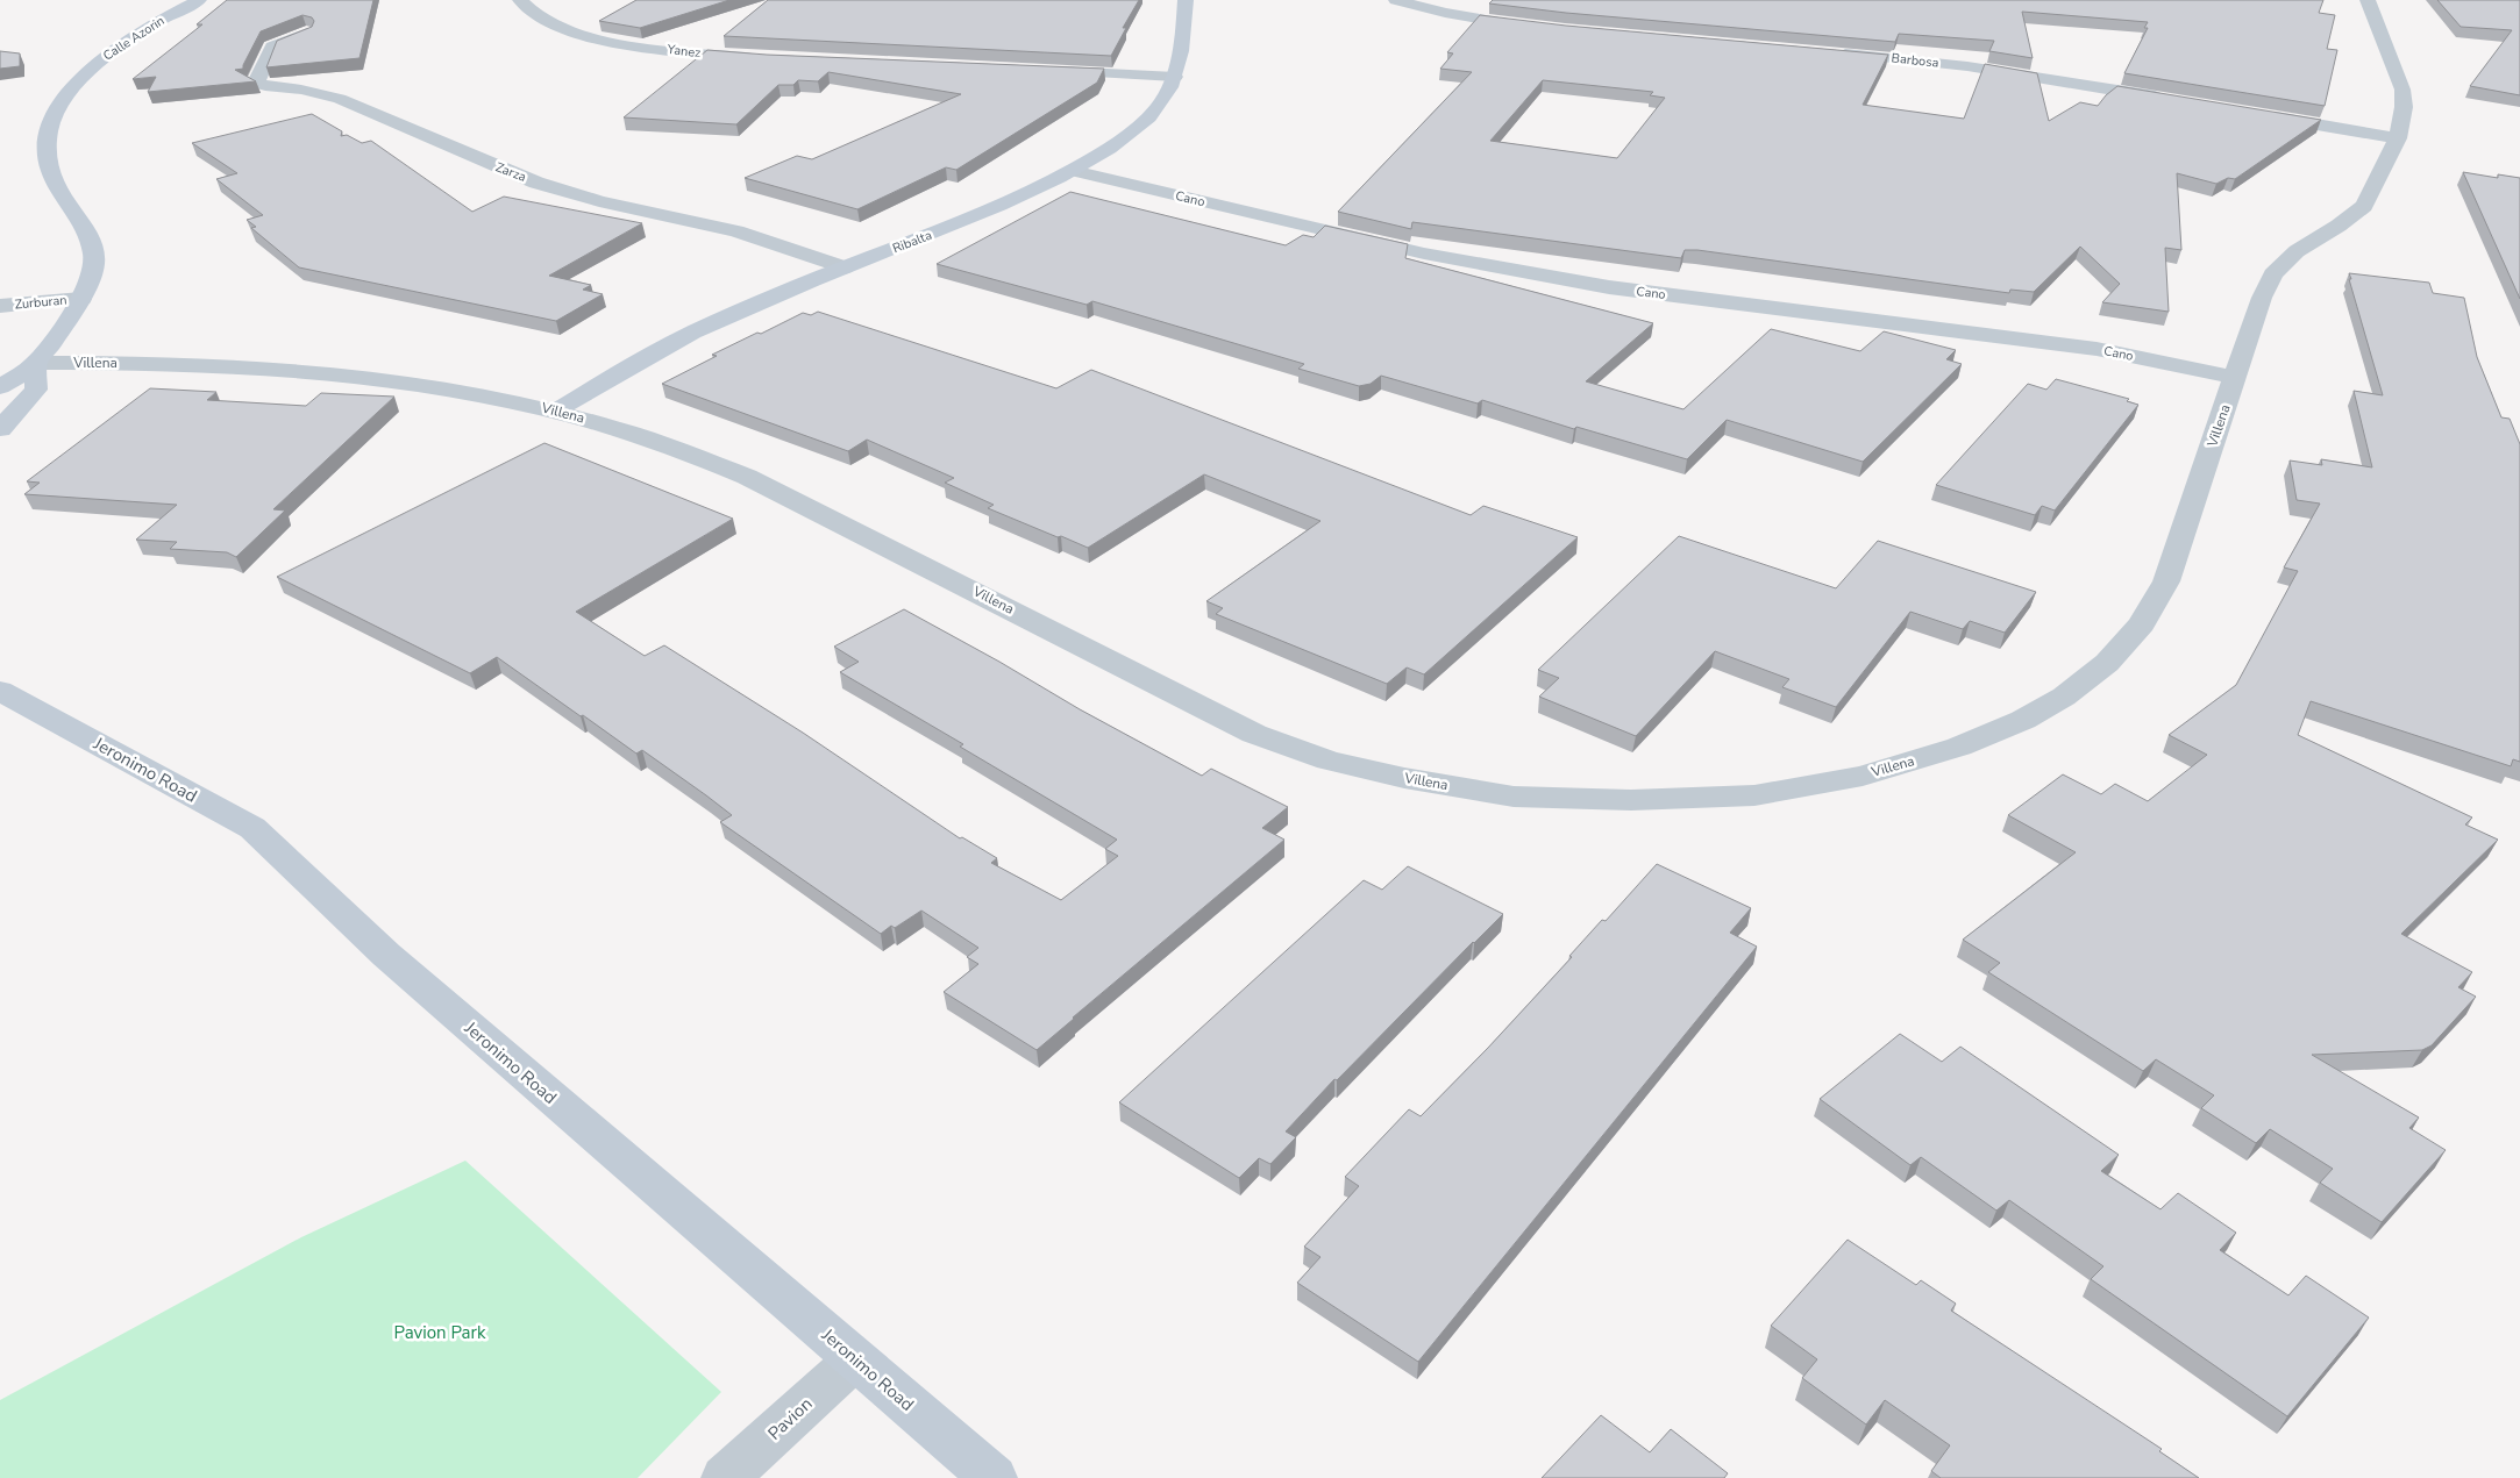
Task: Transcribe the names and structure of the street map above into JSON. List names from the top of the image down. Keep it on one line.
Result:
{"streets":{"street":["Calle Azorin","Yanez","Barbosa","Zarza","Cano","Ribalta","Zurburan","Villena","Jeronimo Road","Pavion"]},"crossings":[["Calle Azorin","Zurburan"],["Calle Azorin","Villena"],["Zarza","Ribalta"],["Cano","Ribalta"],["Cano","Villena"],["Ribalta","Villena"],["Jeronimo Road","Pavion"]],"parks":["Pavion Park"]}
